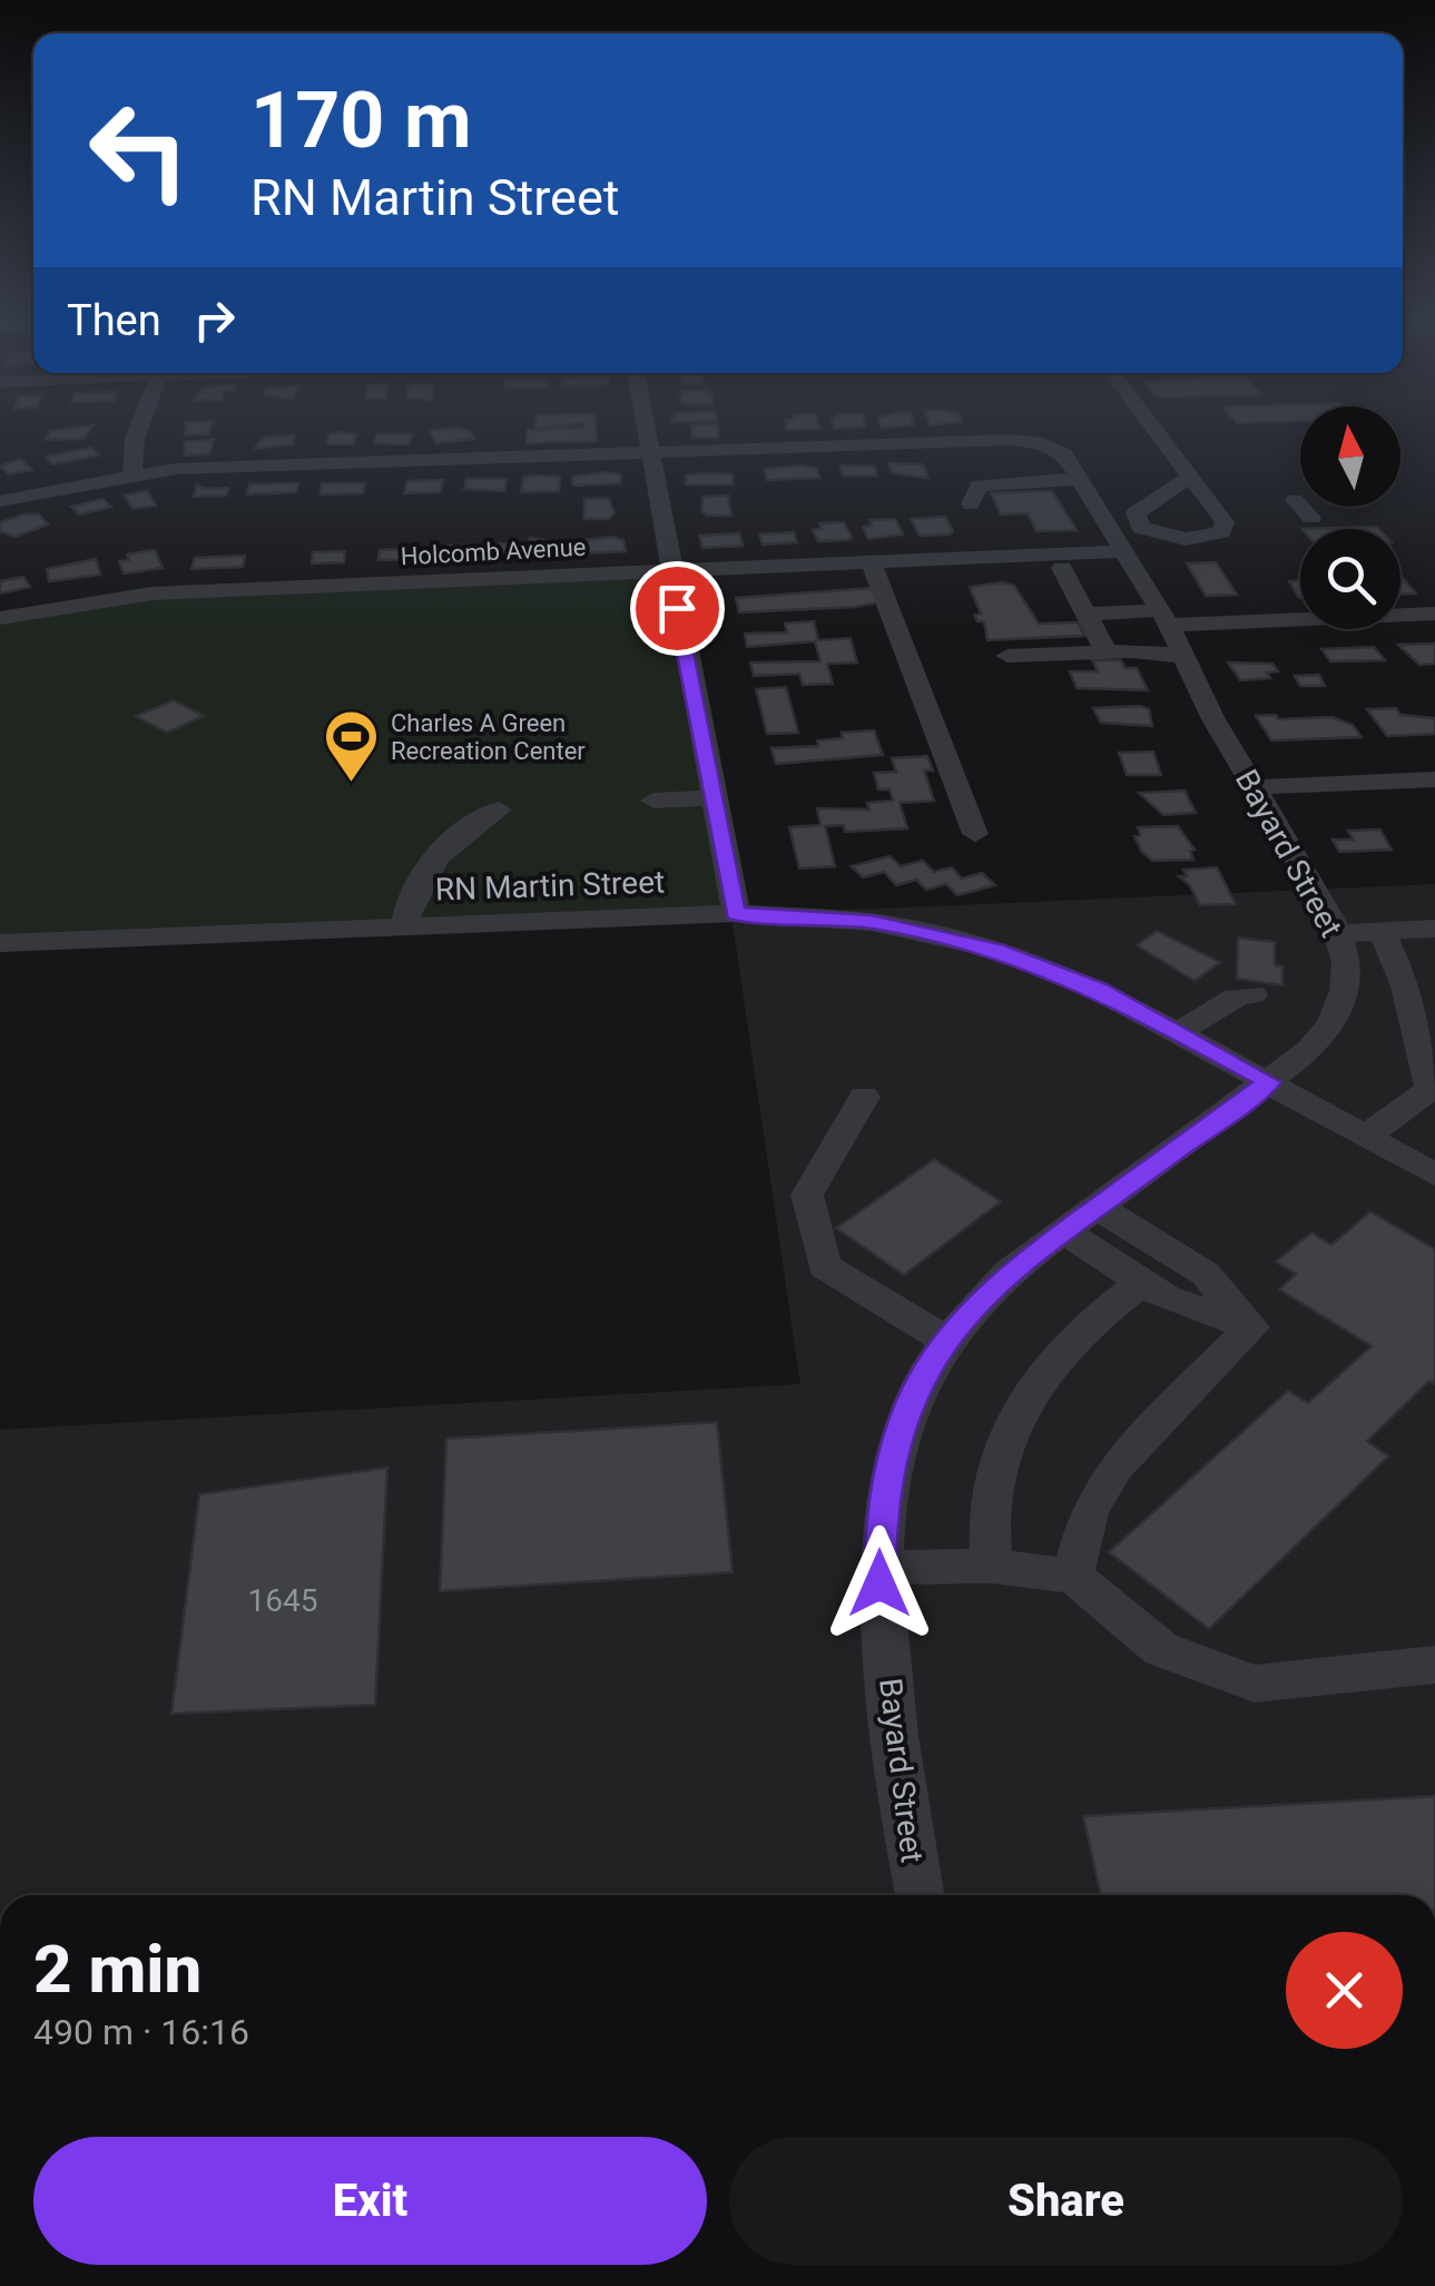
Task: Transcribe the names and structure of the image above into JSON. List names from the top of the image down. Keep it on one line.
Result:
{"streets":{"street":["Holcomb Avenue","Bayard Street","RN Martin Street"]},"crossings":[["Holcomb Avenue","Bayard Street"],["Bayard Street","RN Martin Street"]],"places":{"sports":["Charles A Green Recreation Center"]},"house_numbers":["1645"],"north":"top","page":{"turn":["170 m","RN Martin Street"],"then":"Then","heading":["2 min","490 m · 16:16"],"buttons":["Exit","Share"]}}
